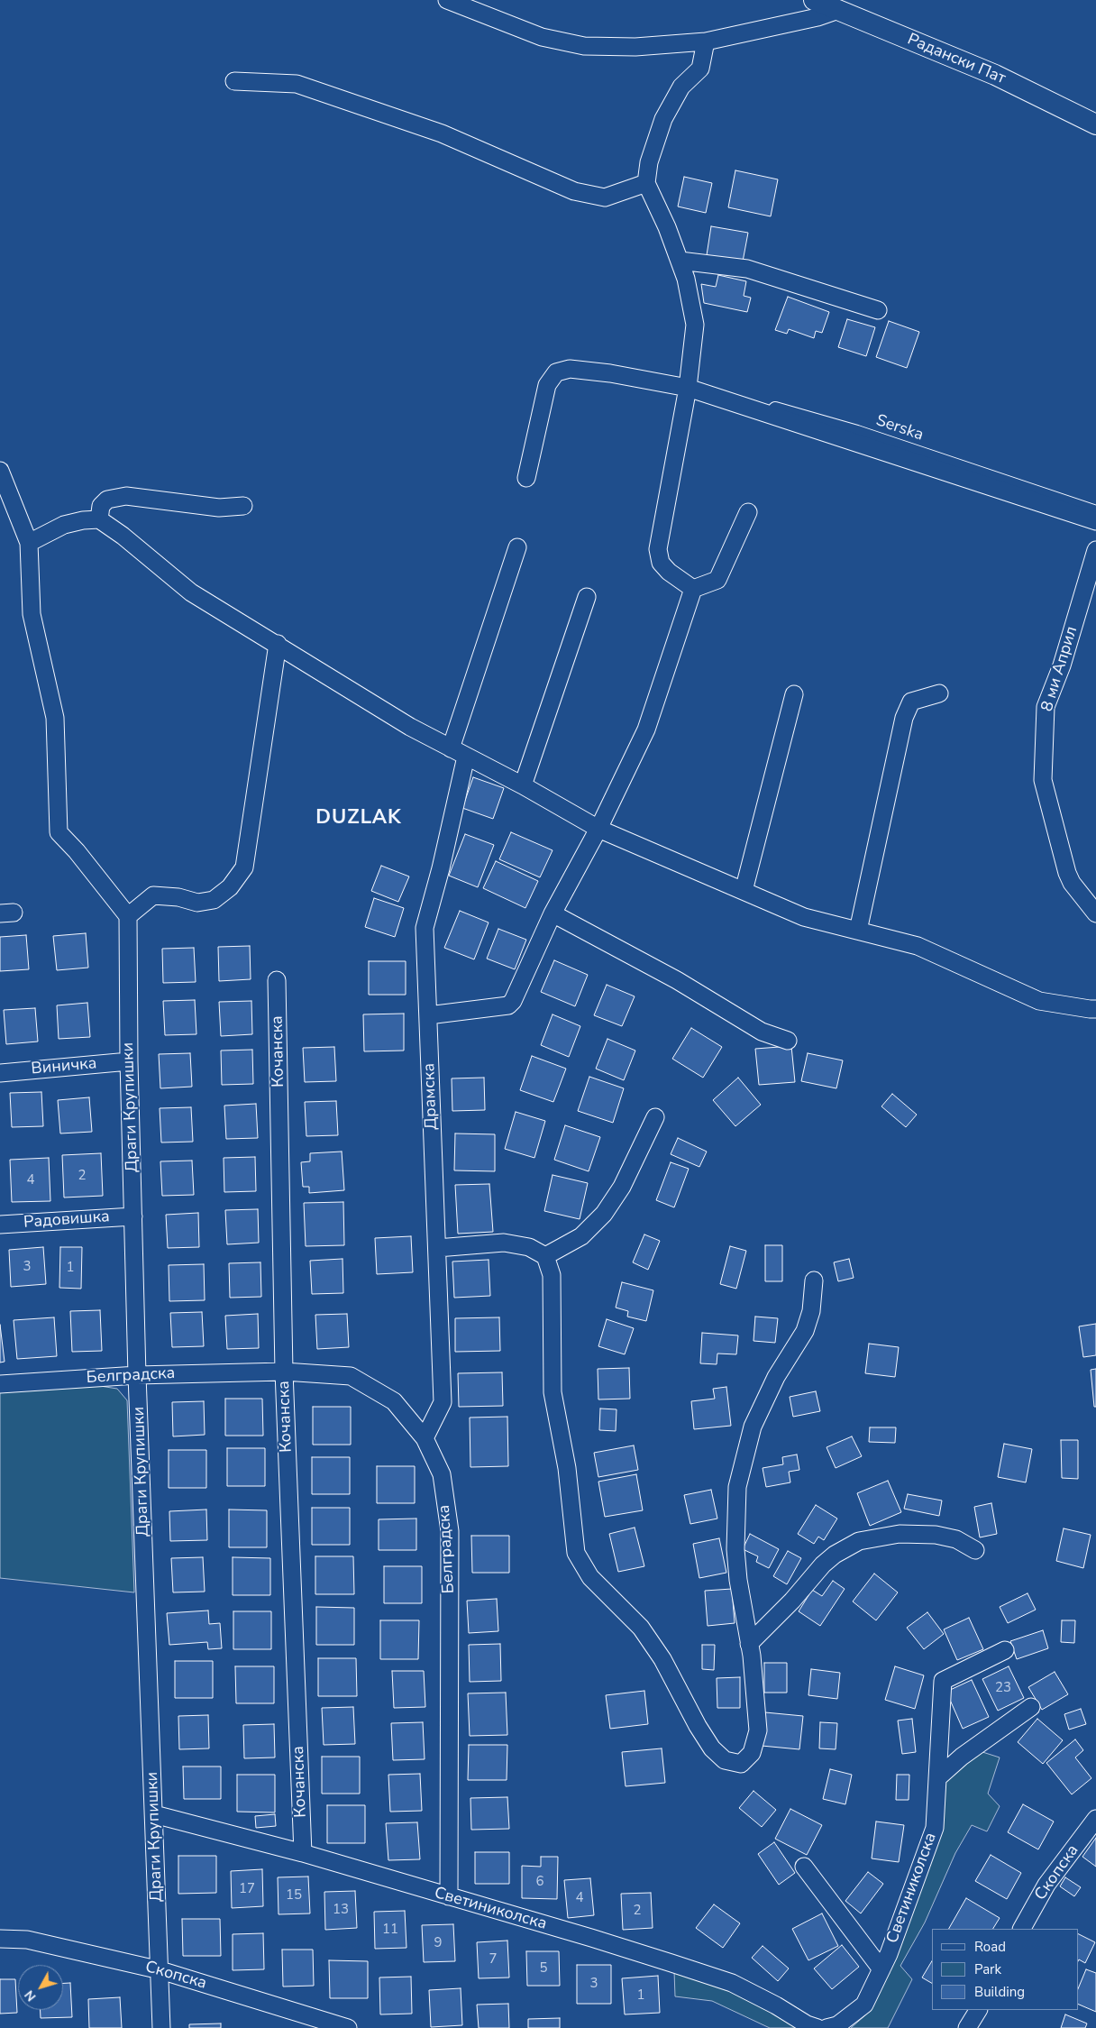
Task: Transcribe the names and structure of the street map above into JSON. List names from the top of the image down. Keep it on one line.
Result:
{"streets":{"street":["Радански Пат","Serska","8 ми Април","Кочанска","Виничка","Драмска","Драги Крупишки","Радовишка","Белградска","Скопска","Светиниколска"]},"crossings":[["Кочанска","Белградска"],["Кочанска","Светиниколска"],["Виничка","Драги Крупишки"],["Драмска","Белградска"],["Драги Крупишки","Радовишка"],["Драги Крупишки","Белградска"],["Драги Крупишки","Скопска"],["Драги Крупишки","Светиниколска"],["Белградска","Светиниколска"]],"districts":["DUZLAK"],"house_numbers":["2","4","3","1","23","6","17","15","4","13","2","11","9","7","5","3","1"],"legend":["Road","Park","Building"],"north":"bottom left"}
